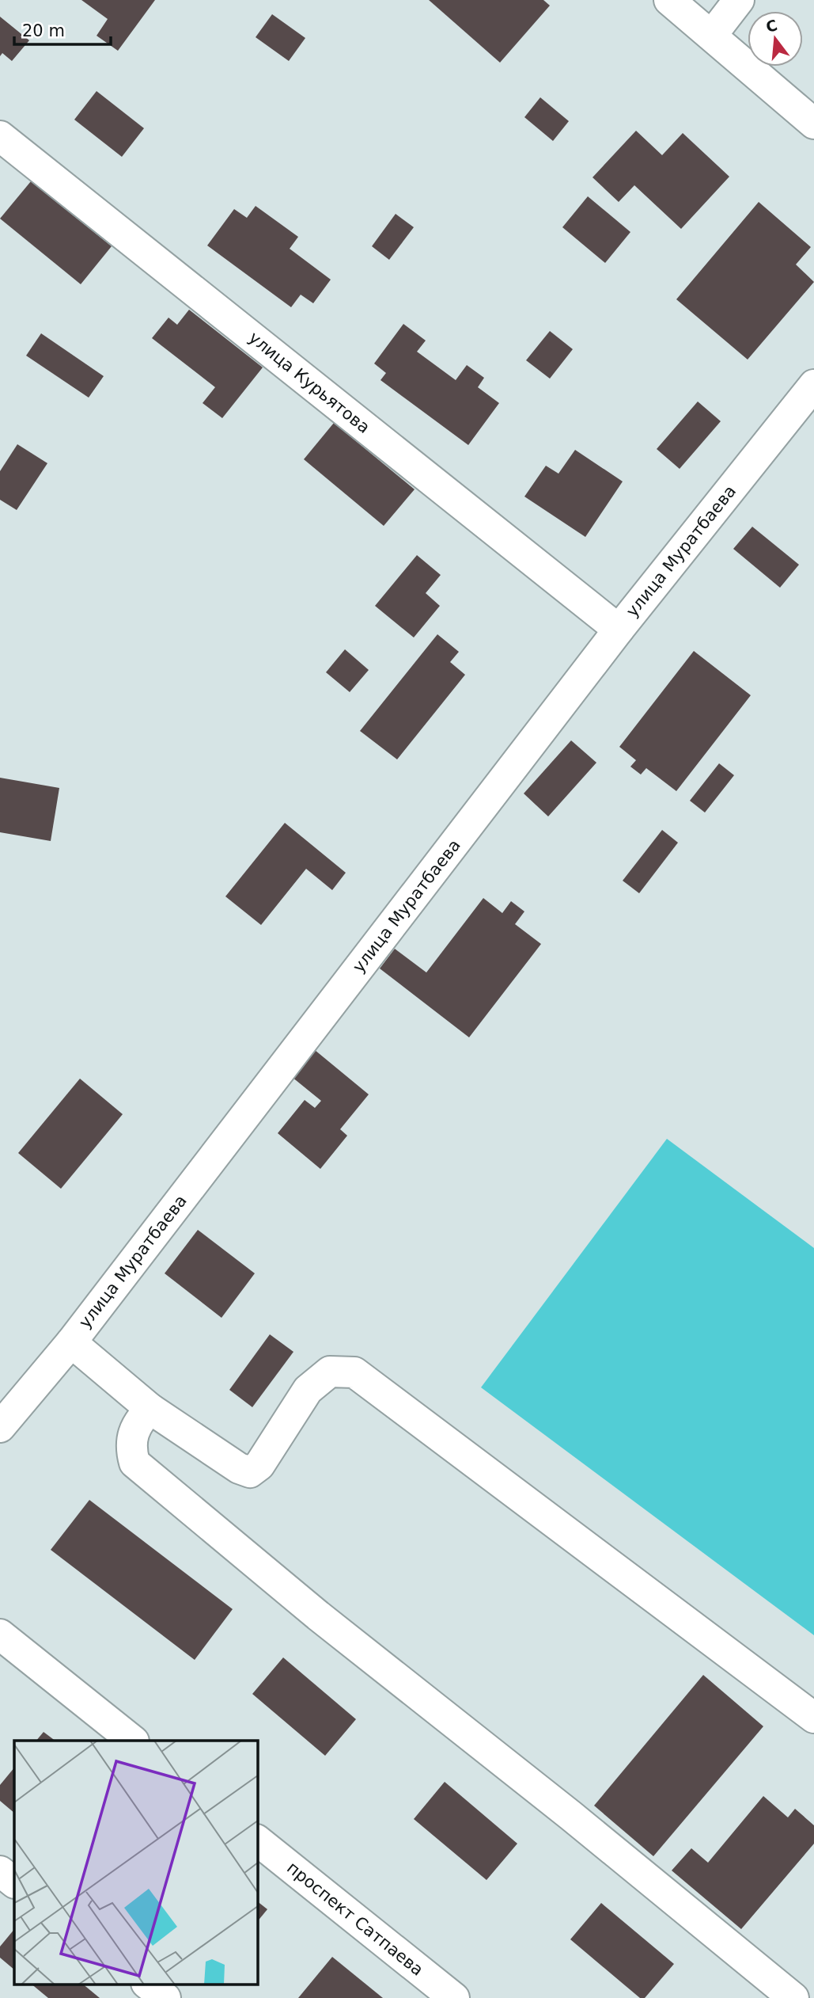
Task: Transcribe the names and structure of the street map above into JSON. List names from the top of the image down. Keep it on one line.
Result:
{"streets":{"street":["улица Курьятова","улица Муратбаева","проспект Сатпаева"]},"crossings":[["улица Курьятова","улица Муратбаева"]],"scale_bar":"20 m","north":"top"}
